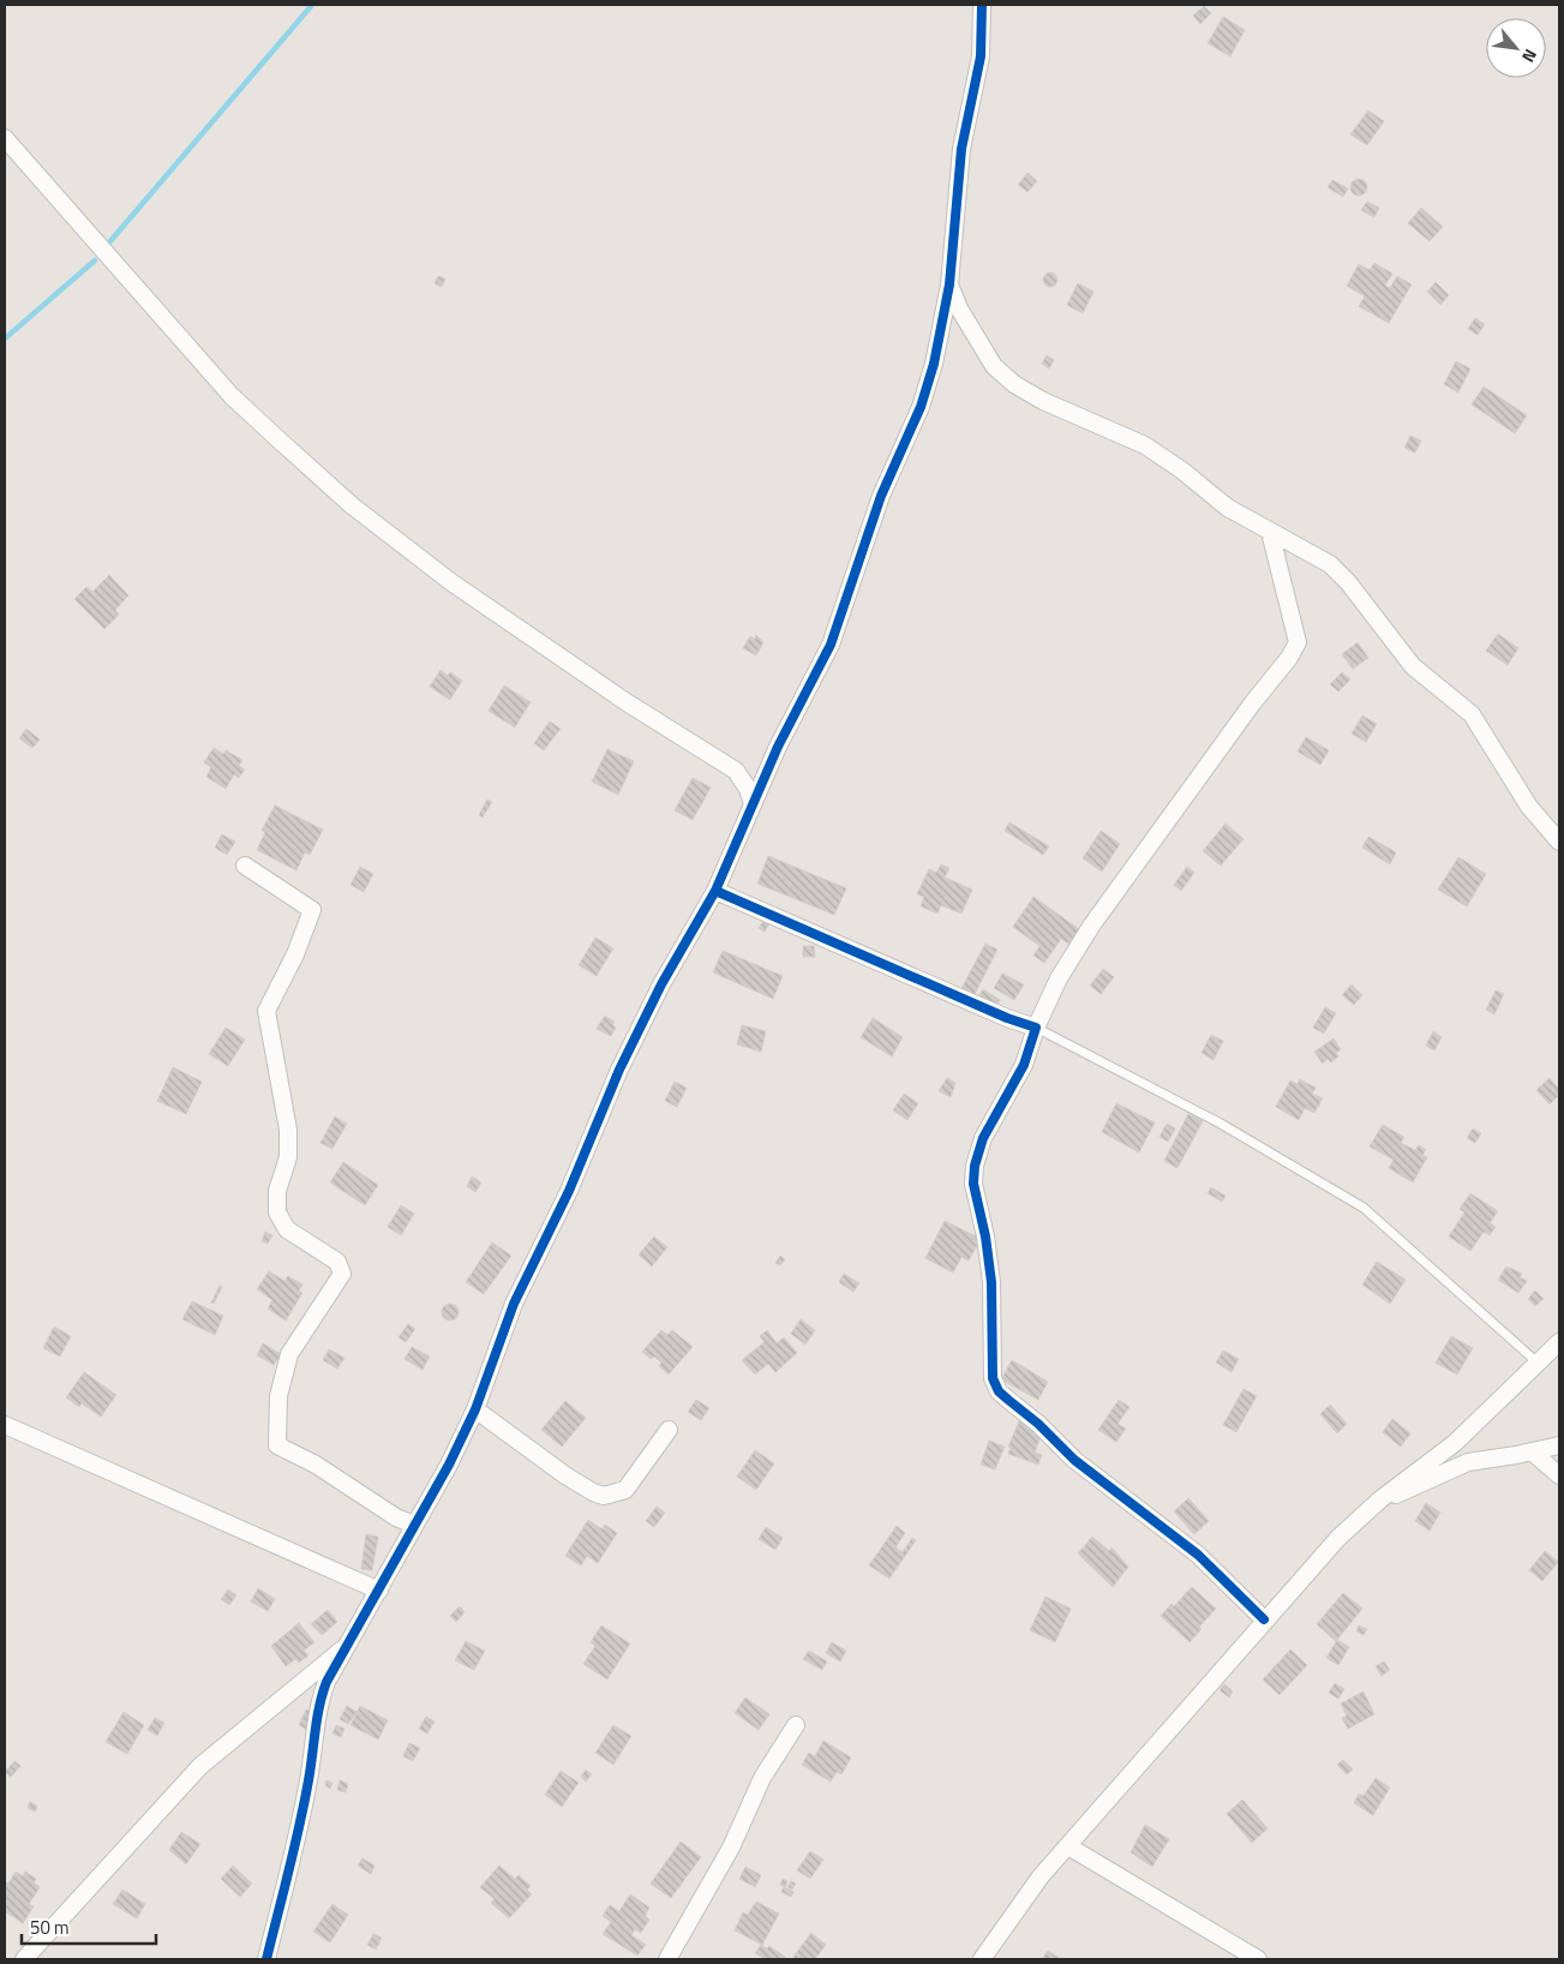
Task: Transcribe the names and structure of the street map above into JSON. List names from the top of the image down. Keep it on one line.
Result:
{"scale_bar":"50 m","north":"bottom right"}
